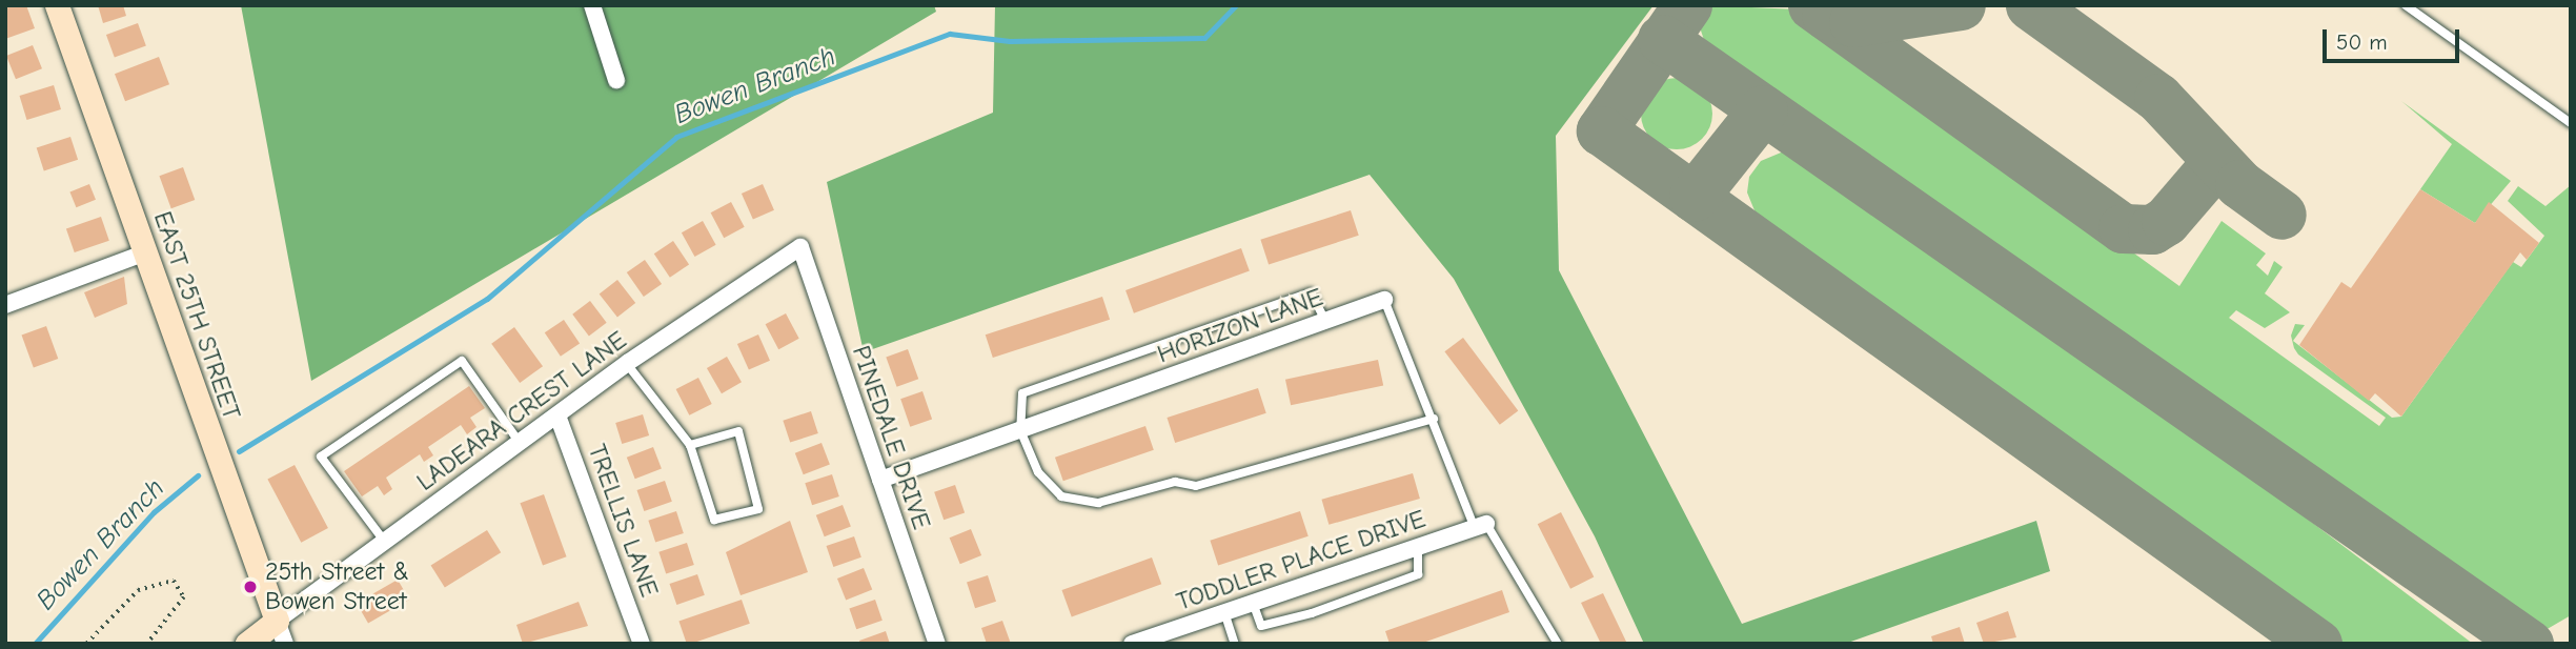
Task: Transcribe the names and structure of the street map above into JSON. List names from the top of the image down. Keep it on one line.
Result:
{"streets":{"street":["EAST 25TH STREET","HORIZON LANE","LADEARA CREST LANE","PINEDALE DRIVE","TRELLIS LANE","TODDLER PLACE DRIVE"]},"crossings":[["EAST 25TH STREET","LADEARA CREST LANE"],["HORIZON LANE","PINEDALE DRIVE"],["HORIZON LANE","TODDLER PLACE DRIVE"],["LADEARA CREST LANE","PINEDALE DRIVE"],["LADEARA CREST LANE","TRELLIS LANE"]],"water":["Bowen Branch"],"places":["25th Street & Bowen Street"],"scale_bar":"50 m"}
